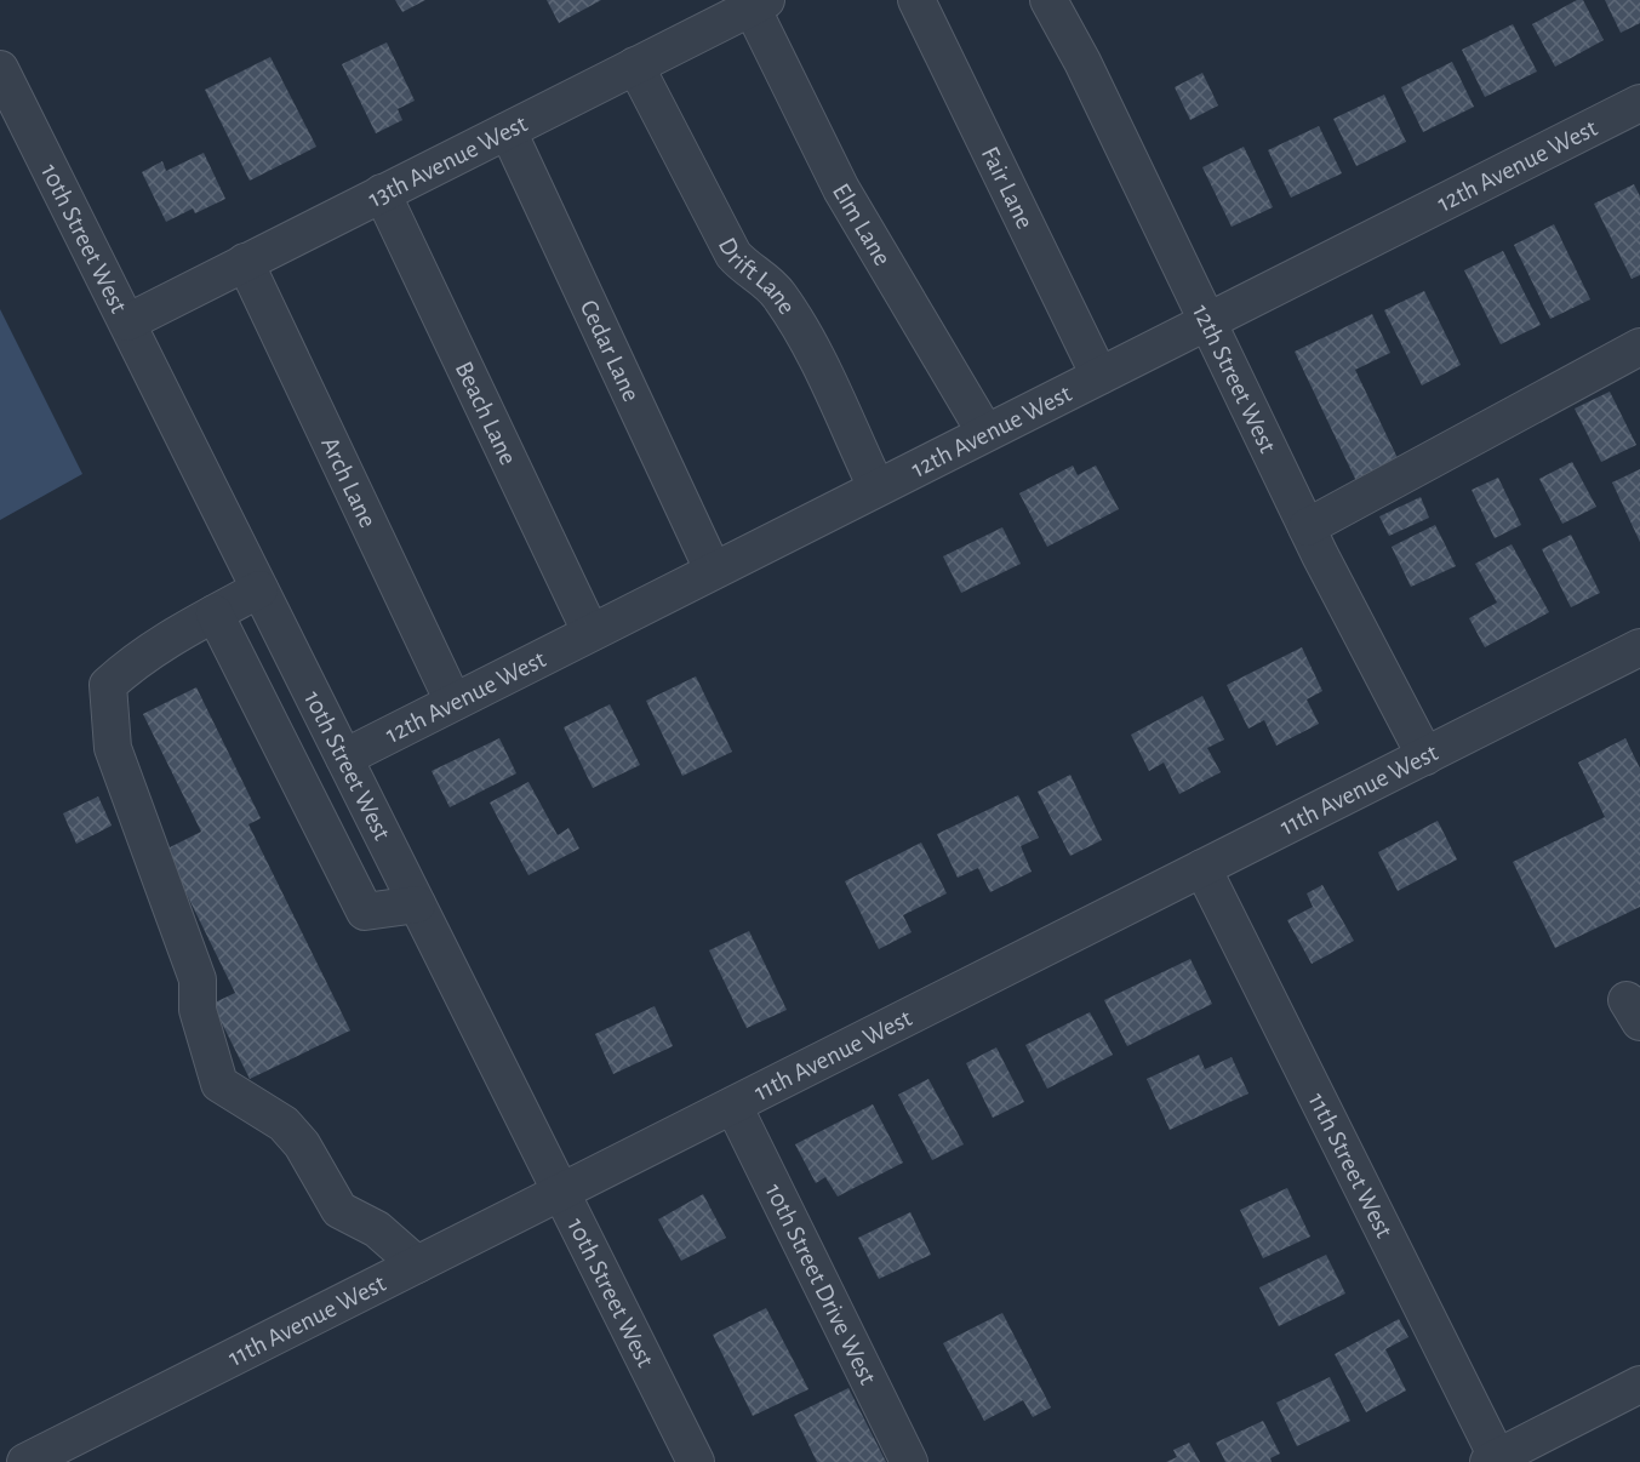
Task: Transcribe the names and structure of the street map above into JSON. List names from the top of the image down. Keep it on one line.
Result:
{"streets":{"street":["13th Avenue West","12th Avenue West","Fair Lane","Elm Lane","10th Street West","Drift Lane","Cedar Lane","12th Street West","Beach Lane","Arch Lane","11th Avenue West","11th Street West","10th Street Drive West"]},"crossings":[["13th Avenue West","Elm Lane"],["13th Avenue West","10th Street West"],["13th Avenue West","Drift Lane"],["13th Avenue West","Cedar Lane"],["13th Avenue West","Beach Lane"],["13th Avenue West","Arch Lane"],["12th Avenue West","Fair Lane"],["12th Avenue West","Elm Lane"],["12th Avenue West","10th Street West"],["12th Avenue West","Drift Lane"],["12th Avenue West","Cedar Lane"],["12th Avenue West","12th Street West"],["12th Avenue West","Beach Lane"],["12th Avenue West","Arch Lane"],["10th Street West","11th Avenue West"],["12th Street West","11th Avenue West"],["11th Avenue West","11th Street West"],["11th Avenue West","10th Street Drive West"]]}
